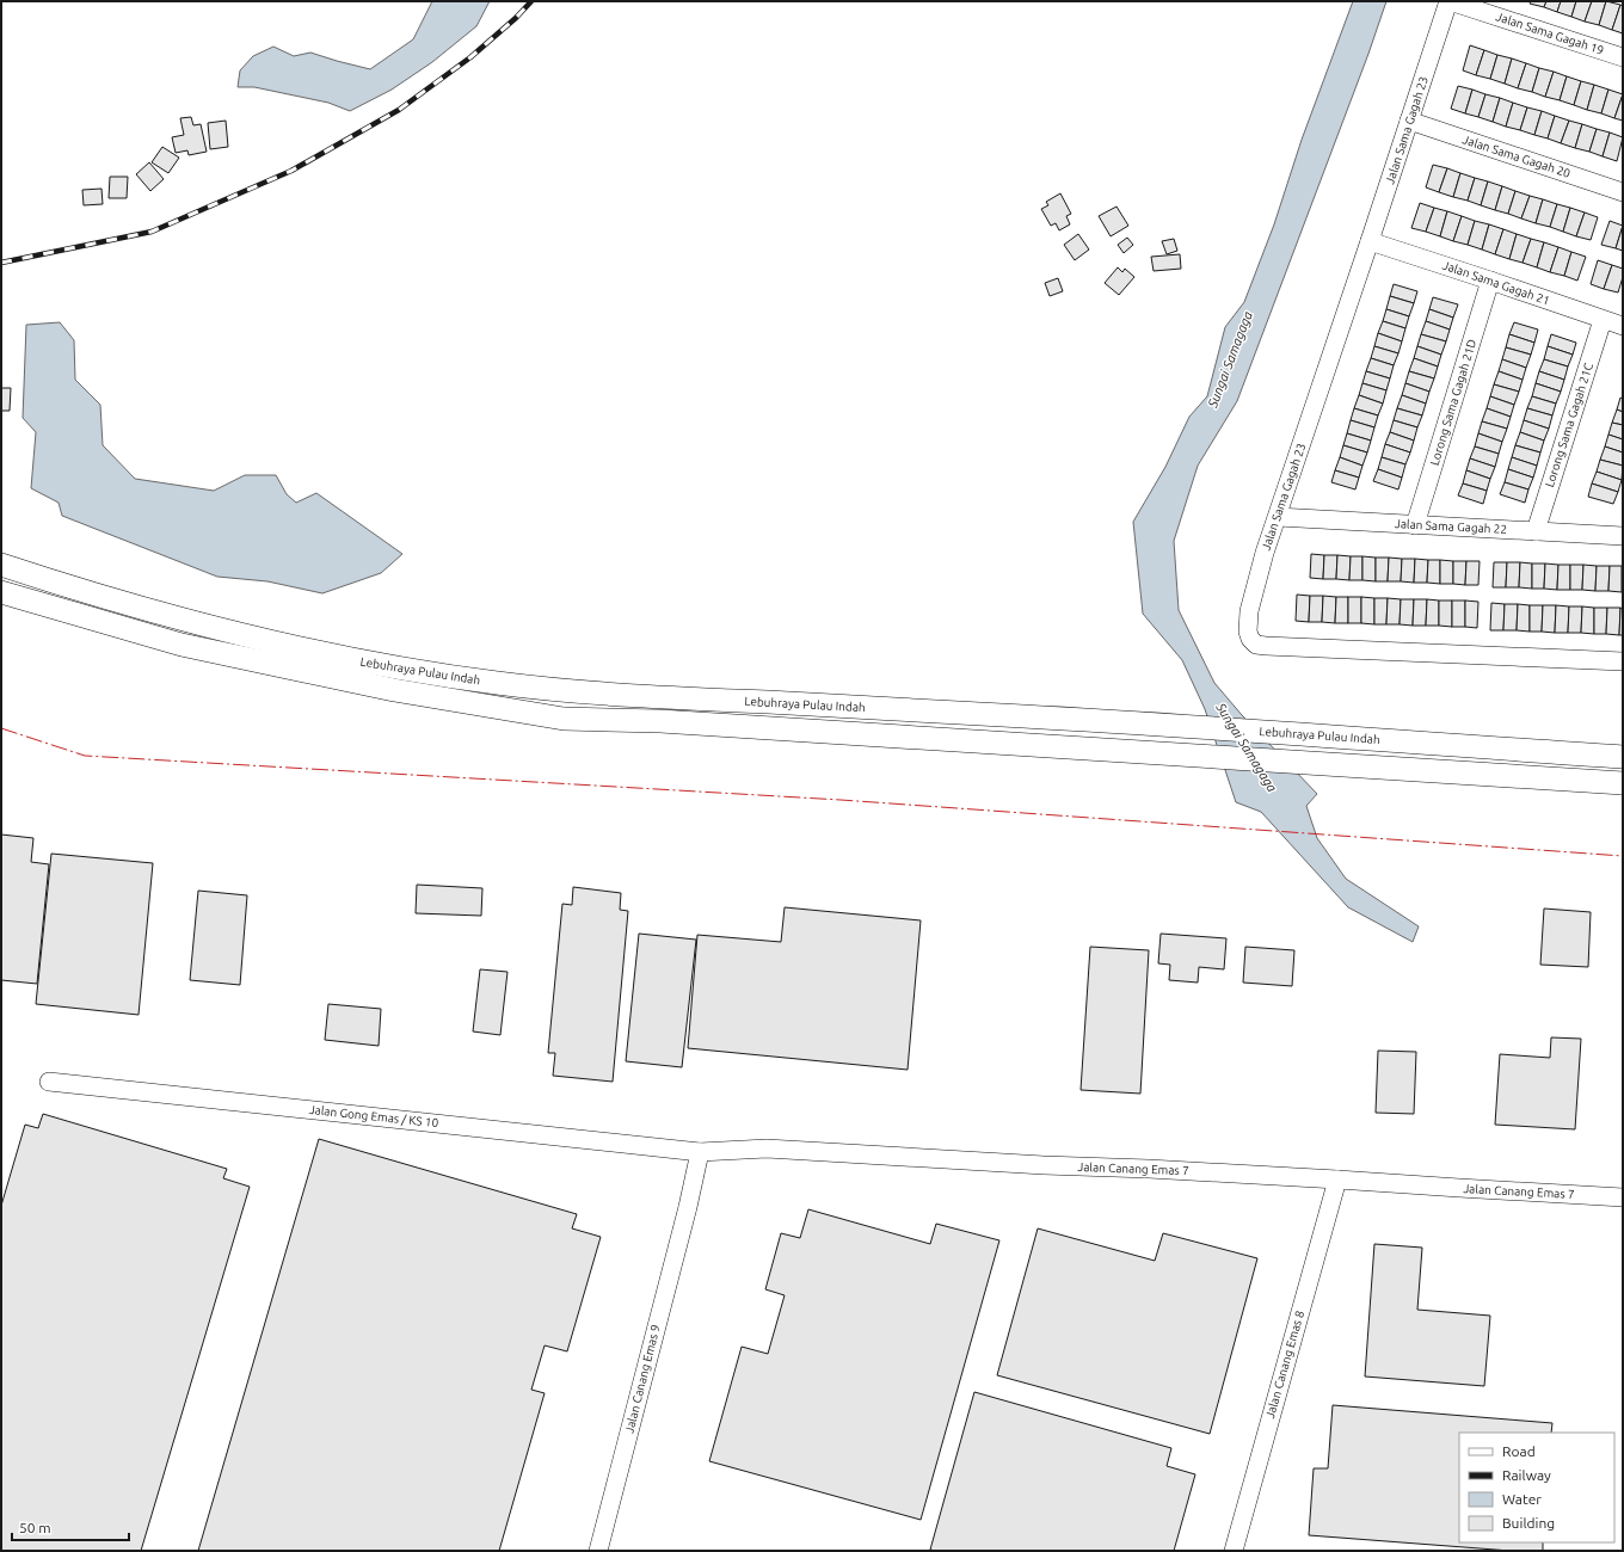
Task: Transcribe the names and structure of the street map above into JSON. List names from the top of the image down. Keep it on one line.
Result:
{"streets":{"main road":["Lebuhraya Pulau Indah"],"street":["Jalan Sama Gagah 19","Jalan Sama Gagah 23","Jalan Sama Gagah 20","Jalan Sama Gagah 21","Lorong Sama Gagah 21D","Lorong Sama Gagah 21C","Jalan Sama Gagah 22","Jalan Gong Emas / KS 10","Jalan Canang Emas 7","Jalan Canang Emas 8","Jalan Canang Emas 9"]},"crossings":[["Jalan Sama Gagah 19","Jalan Sama Gagah 23"],["Jalan Sama Gagah 23","Jalan Sama Gagah 20"],["Jalan Sama Gagah 23","Jalan Sama Gagah 21"],["Jalan Sama Gagah 23","Jalan Sama Gagah 22"],["Jalan Sama Gagah 21","Lorong Sama Gagah 21D"],["Jalan Sama Gagah 21","Lorong Sama Gagah 21C"],["Lorong Sama Gagah 21D","Jalan Sama Gagah 22"],["Lorong Sama Gagah 21C","Jalan Sama Gagah 22"],["Jalan Gong Emas / KS 10","Jalan Canang Emas 7"],["Jalan Gong Emas / KS 10","Jalan Canang Emas 9"],["Jalan Canang Emas 7","Jalan Canang Emas 8"],["Jalan Canang Emas 7","Jalan Canang Emas 9"]],"water":["Sungai Samagaga"],"legend":["Road","Railway","Water","Building"],"scale_bar":"50 m"}
